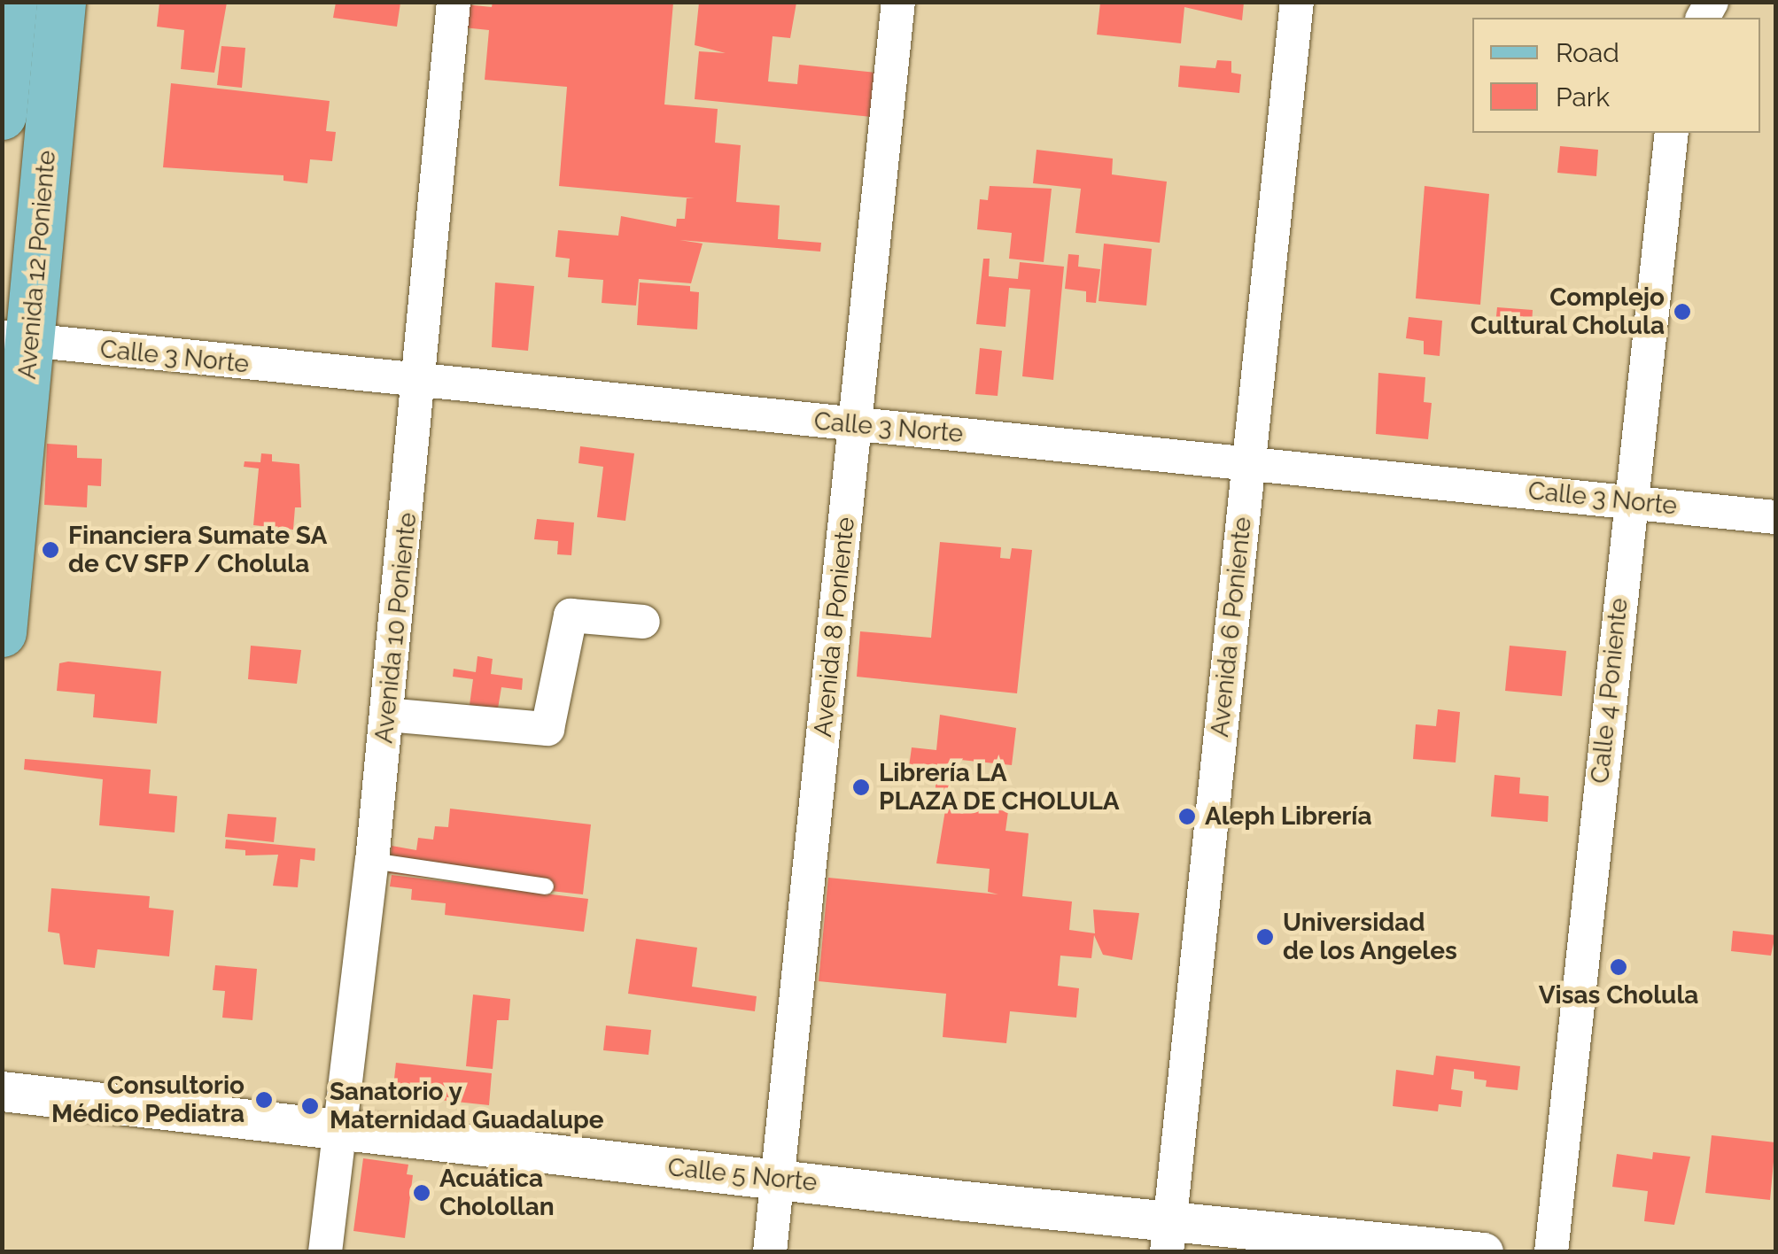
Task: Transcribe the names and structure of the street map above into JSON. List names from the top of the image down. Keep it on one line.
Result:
{"streets":{"main road":["Avenida 12 Poniente"],"street":["Calle 3 Norte","Avenida 8 Poniente","Avenida 6 Poniente","Avenida 10 Poniente","Calle 4 Poniente","Calle 5 Norte"]},"crossings":[["Avenida 12 Poniente","Calle 3 Norte"],["Calle 3 Norte","Avenida 8 Poniente"],["Calle 3 Norte","Avenida 6 Poniente"],["Calle 3 Norte","Avenida 10 Poniente"],["Calle 3 Norte","Calle 4 Poniente"],["Avenida 8 Poniente","Calle 5 Norte"],["Avenida 6 Poniente","Calle 5 Norte"],["Avenida 10 Poniente","Calle 5 Norte"]],"places":["Complejo Cultural Cholula","Financiera Sumate SA de CV SFP / Cholula","Librería LA PLAZA DE CHOLULA","Aleph Librería","Universidad de los Angeles","Visas Cholula","Consultorio Médico Pediatra","Sanatorio y Maternidad Guadalupe","Acuática Cholollan"],"legend":["Road","Park"]}
